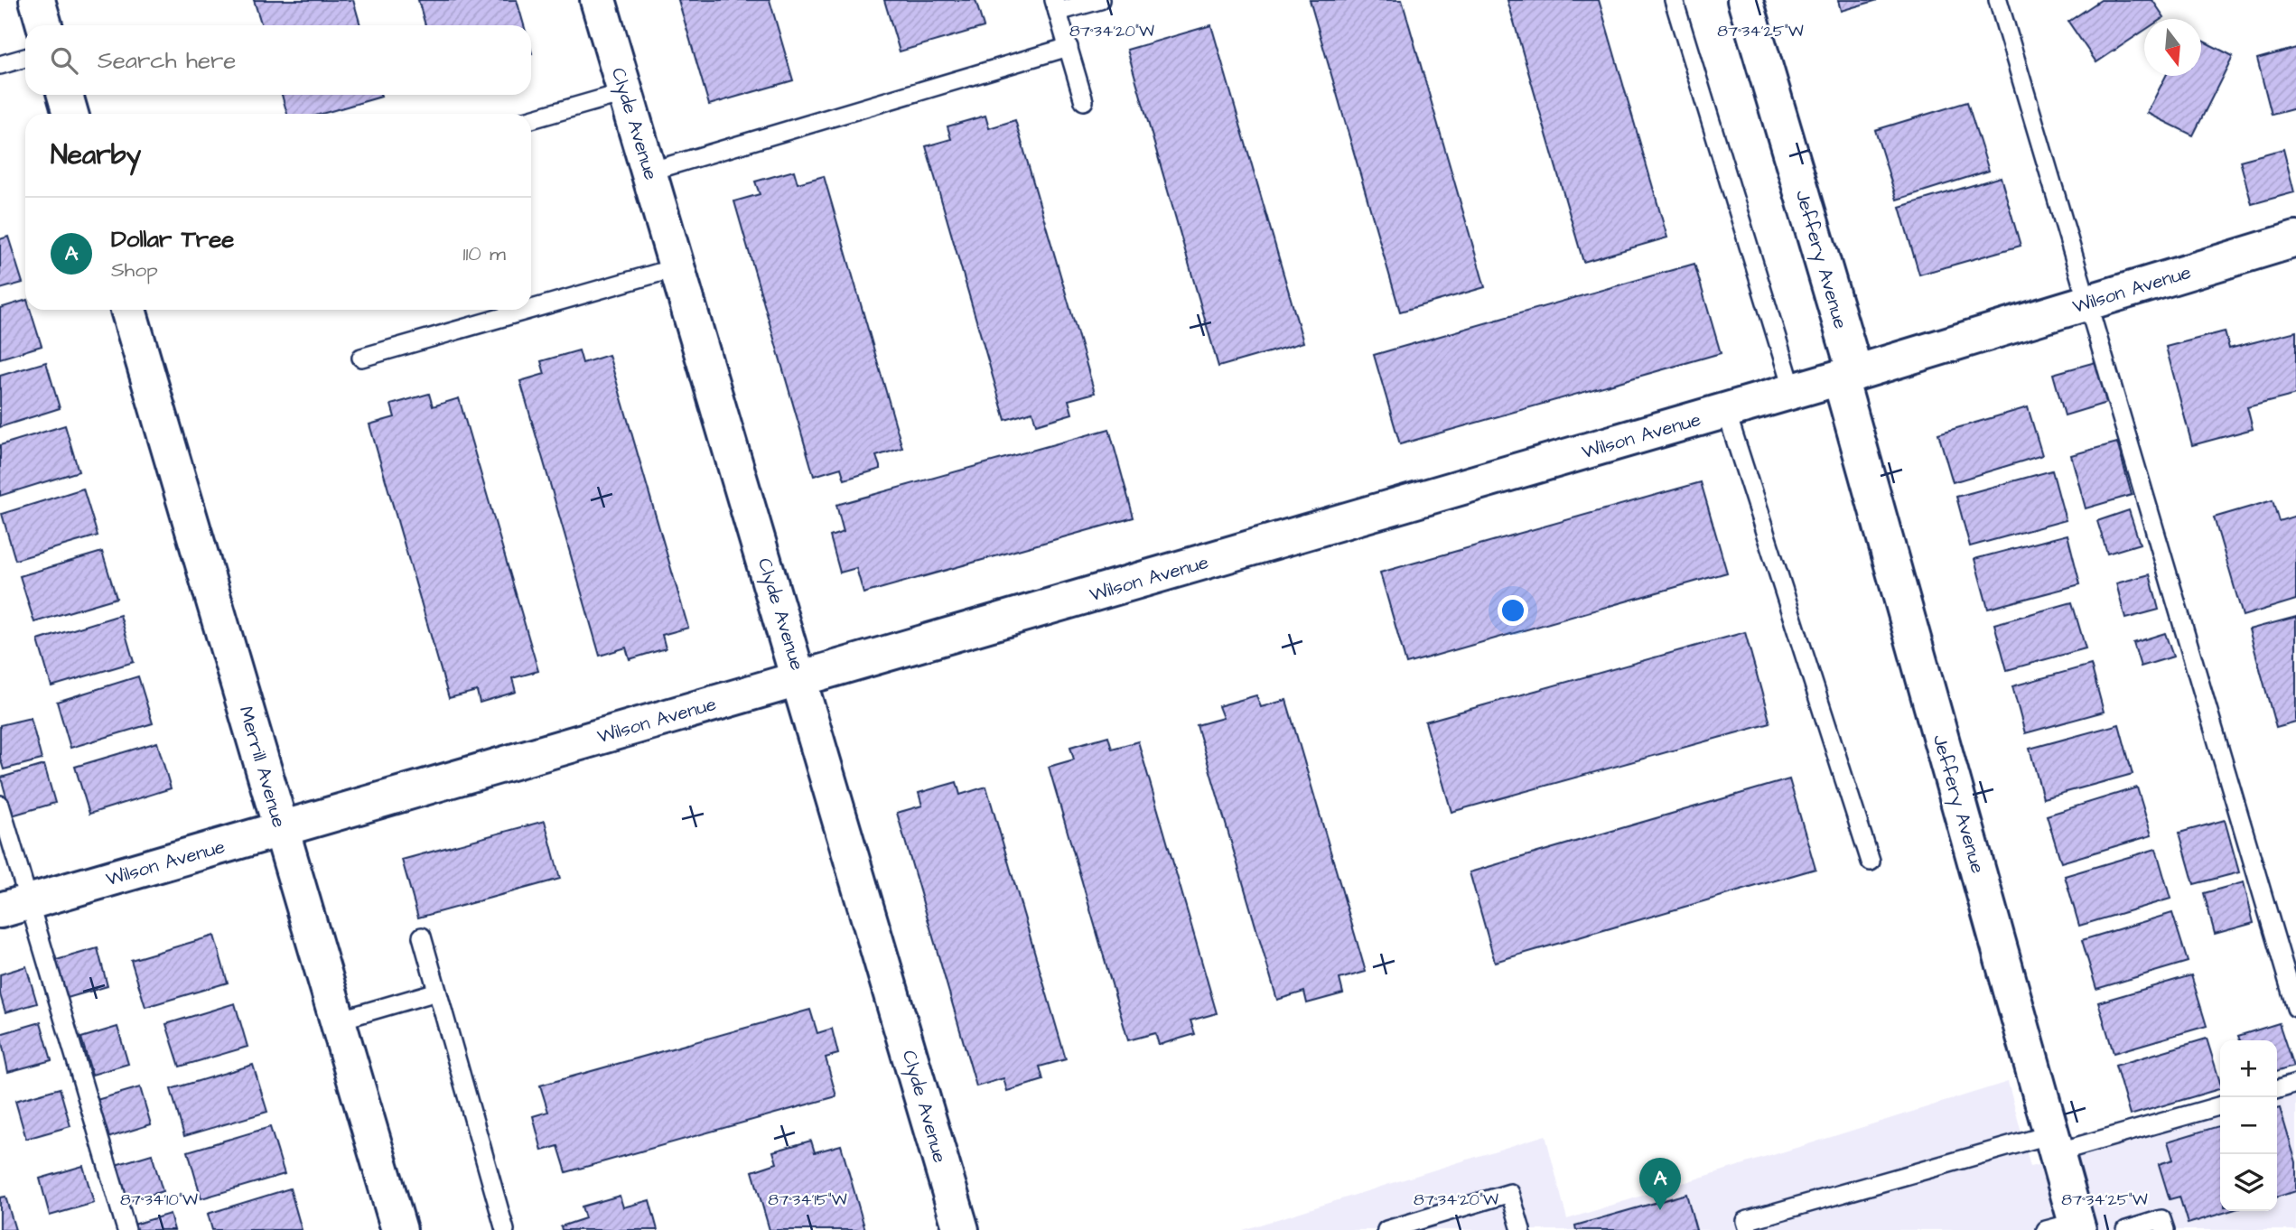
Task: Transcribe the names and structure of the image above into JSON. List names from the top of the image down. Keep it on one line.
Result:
{"streets":{"street":["Clyde Avenue","Jeffery Avenue","Wilson Avenue","Merrill Avenue"]},"crossings":[["Clyde Avenue","Wilson Avenue"],["Jeffery Avenue","Wilson Avenue"],["Wilson Avenue","Merrill Avenue"]],"north":"bottom","page":{"search":"Search here","heading":"Nearby","list":[{"mark":"A","name":"Dollar Tree","note":"Shop","value":"110 m"}],"map_buttons":["+","−"],"pins":"A"},"coordinates":["87°34'20\"W","87°34'25\"W","87°34'10\"W","87°34'15\"W"]}
